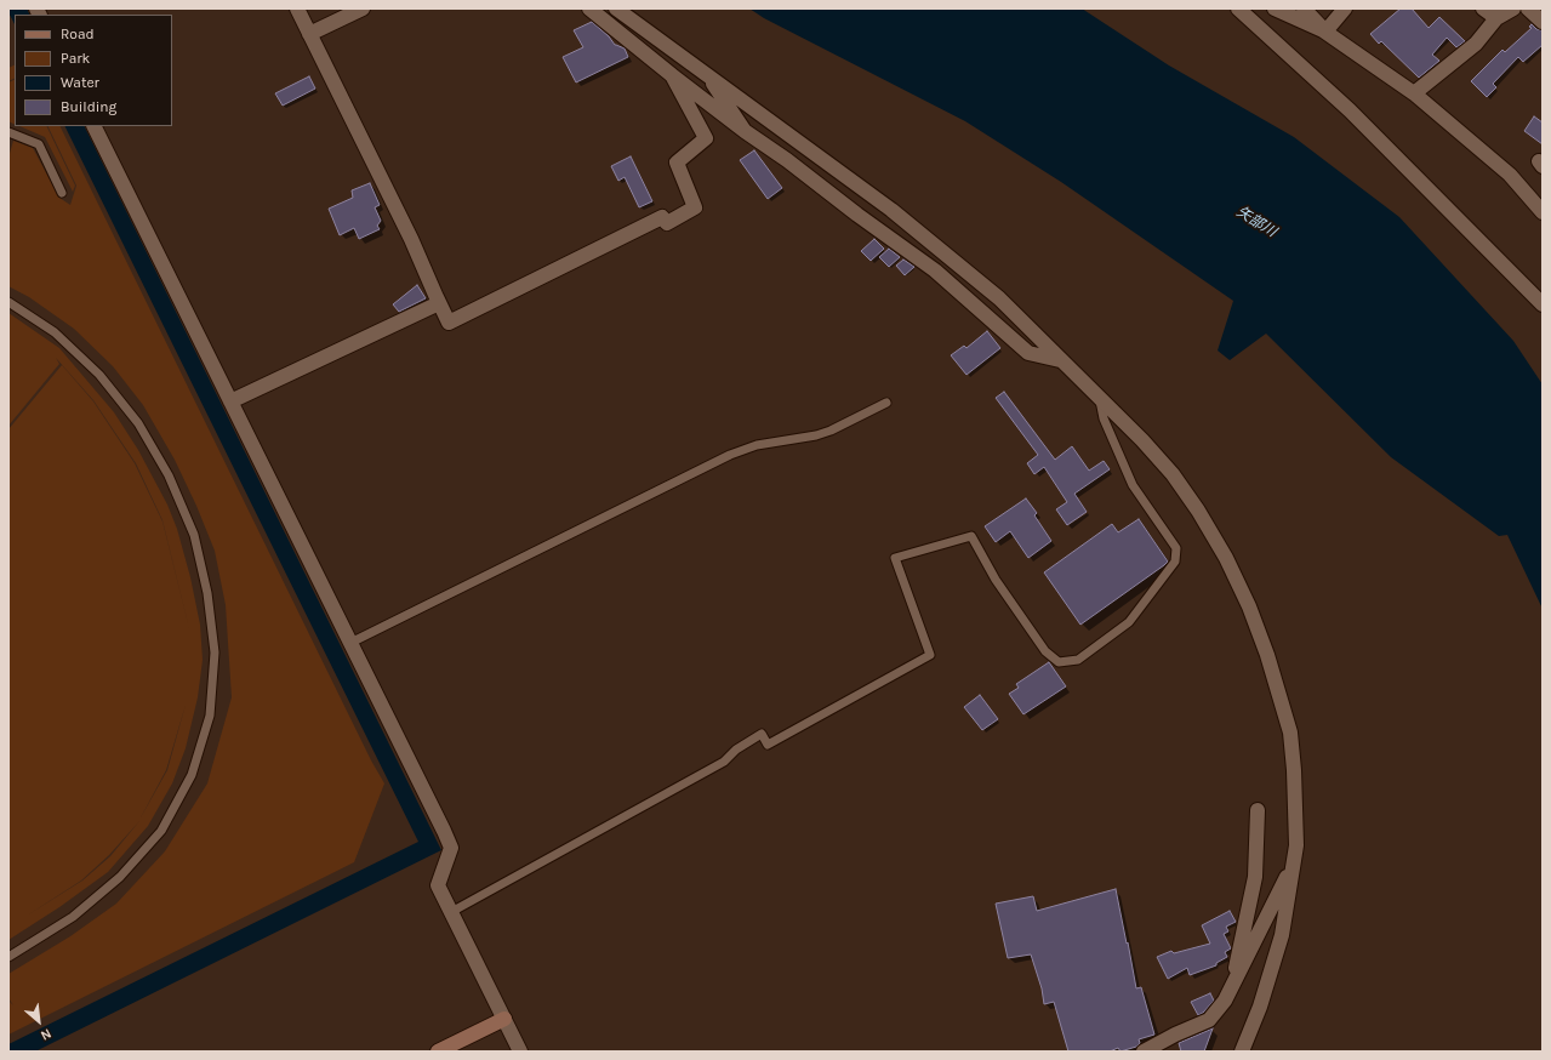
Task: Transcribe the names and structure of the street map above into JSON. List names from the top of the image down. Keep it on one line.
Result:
{"water":["矢部川"],"legend":["Road","Park","Water","Building"],"north":"bottom right"}
